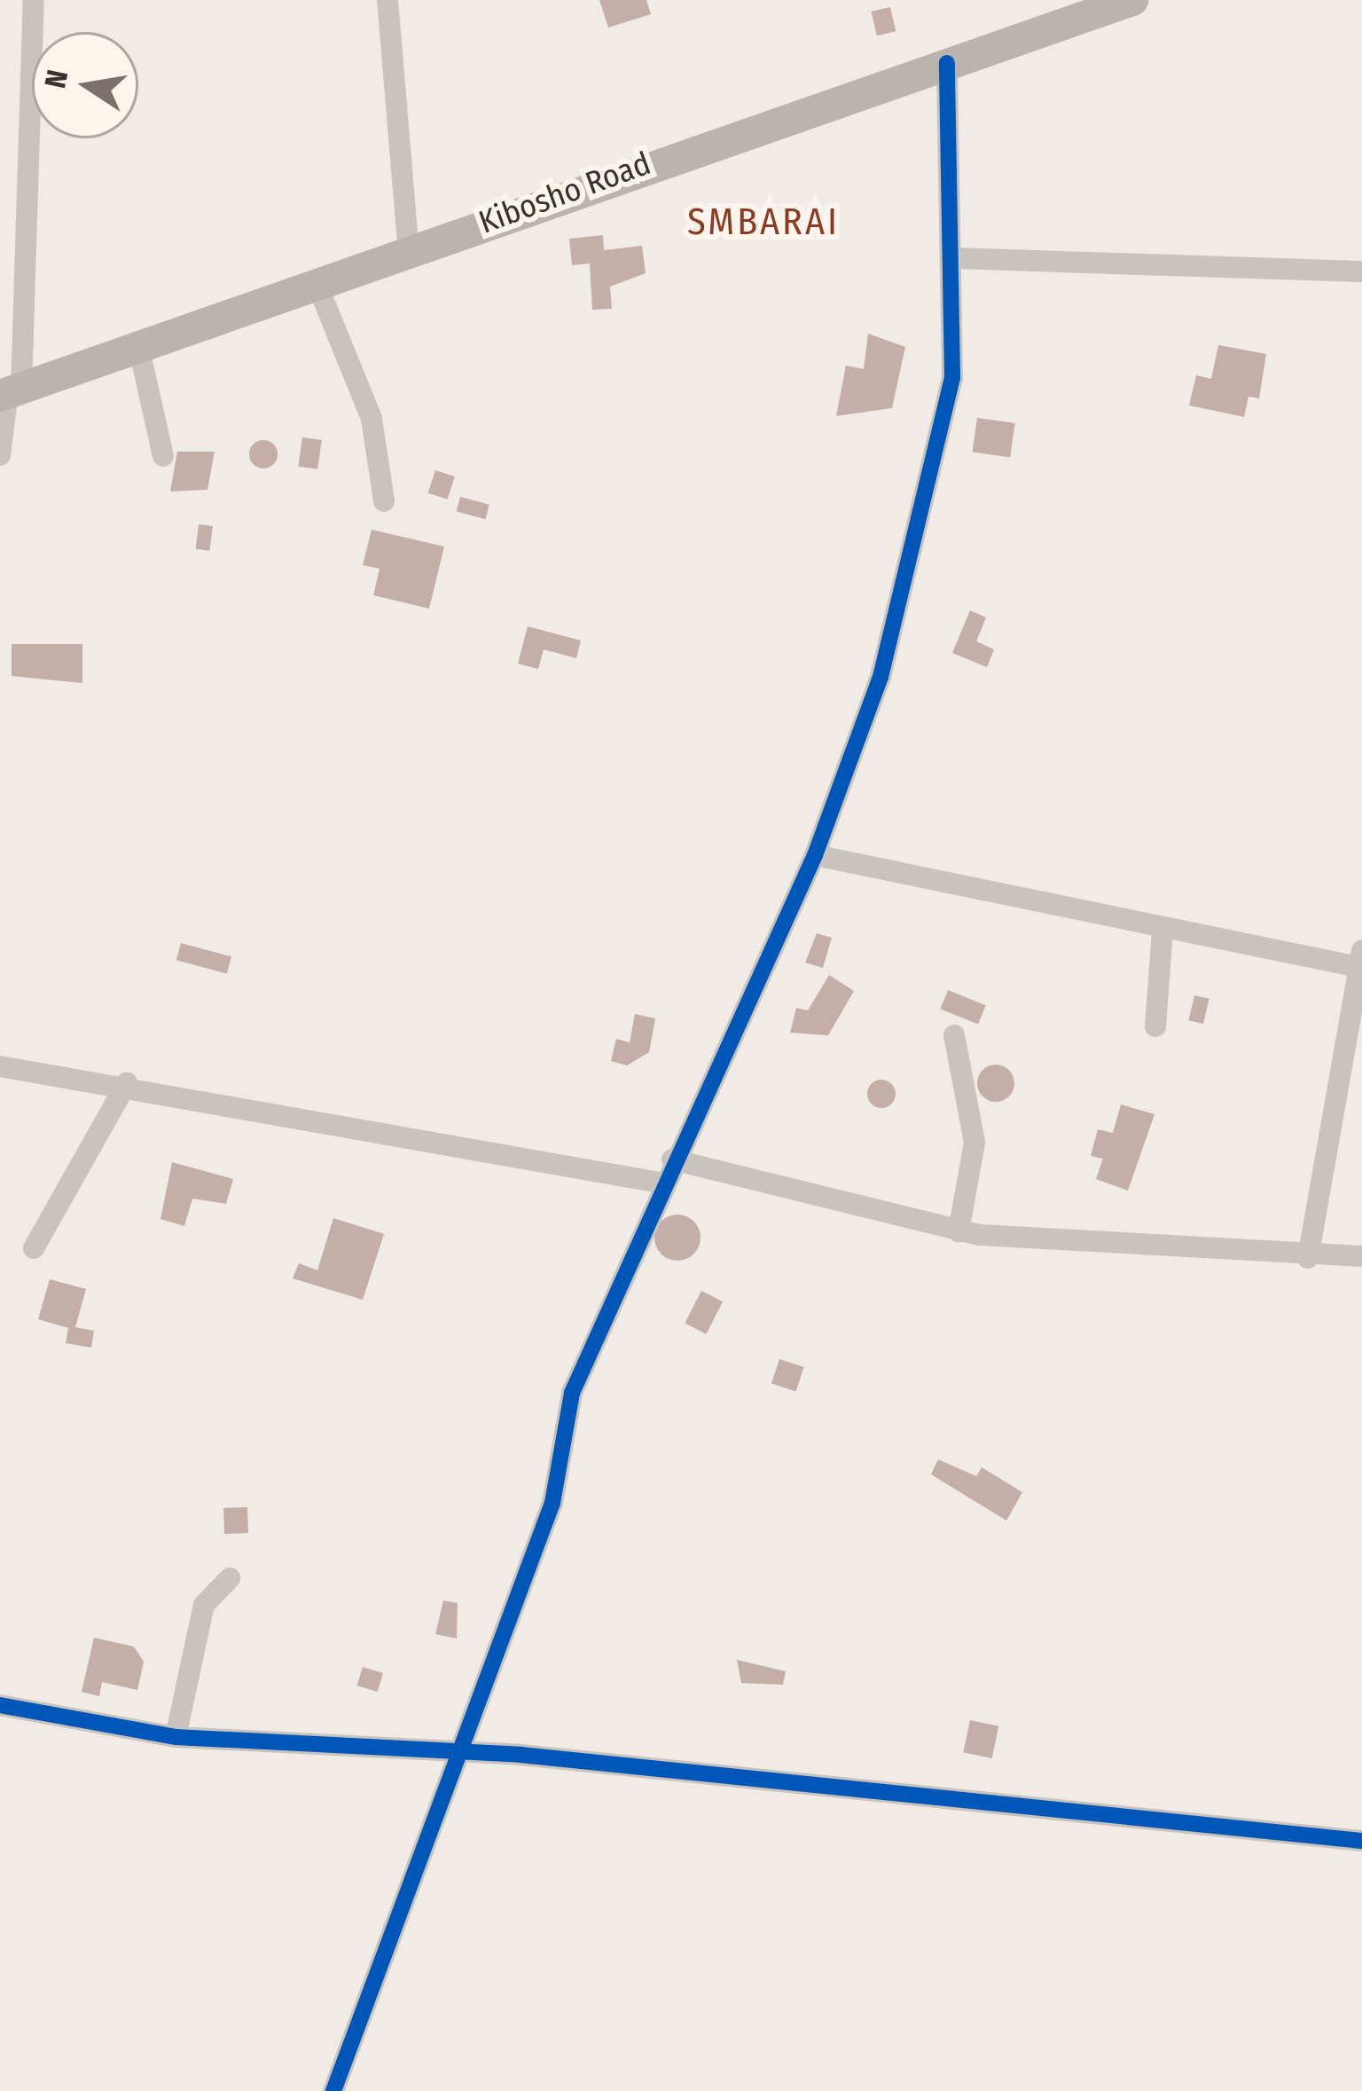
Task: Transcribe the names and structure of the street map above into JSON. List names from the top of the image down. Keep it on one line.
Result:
{"streets":{"street":["Kibosho Road"]},"districts":["SMBARAI"],"north":"left"}
